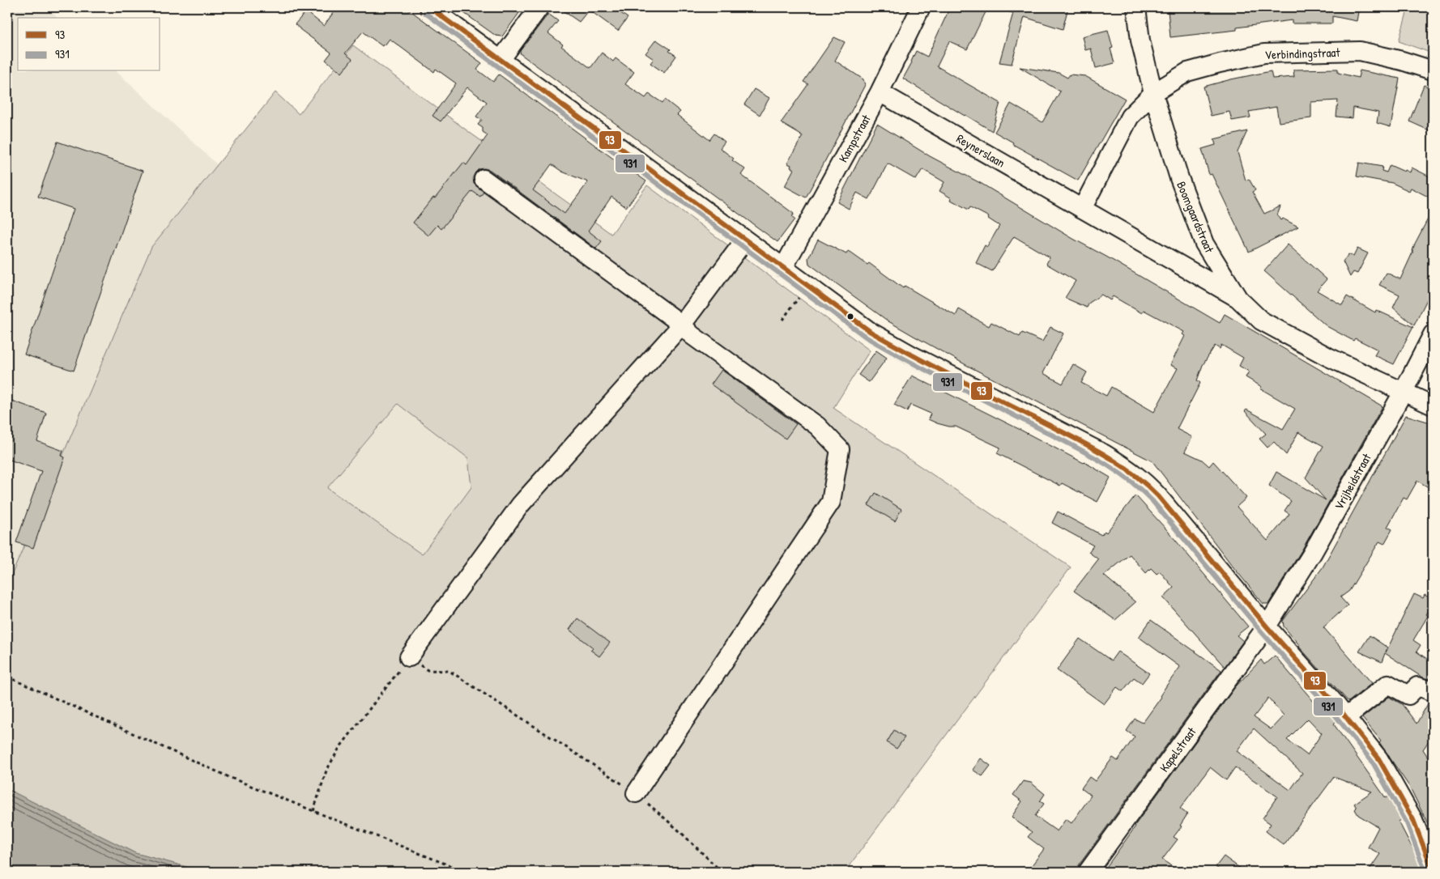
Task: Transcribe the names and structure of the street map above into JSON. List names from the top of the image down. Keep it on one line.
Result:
{"streets":{"street":["Verbindingstraat","Kampstraat","Reynerslaan","Boomgaardstraat","Vrijheidstraat","Kapelstraat"]},"crossings":[["Verbindingstraat","Boomgaardstraat"],["Kampstraat","Reynerslaan"],["Reynerslaan","Boomgaardstraat"],["Boomgaardstraat","Vrijheidstraat"],["Vrijheidstraat","Kapelstraat"]],"lines":["transit line 93","transit line 931"],"legend":["93","931"]}
